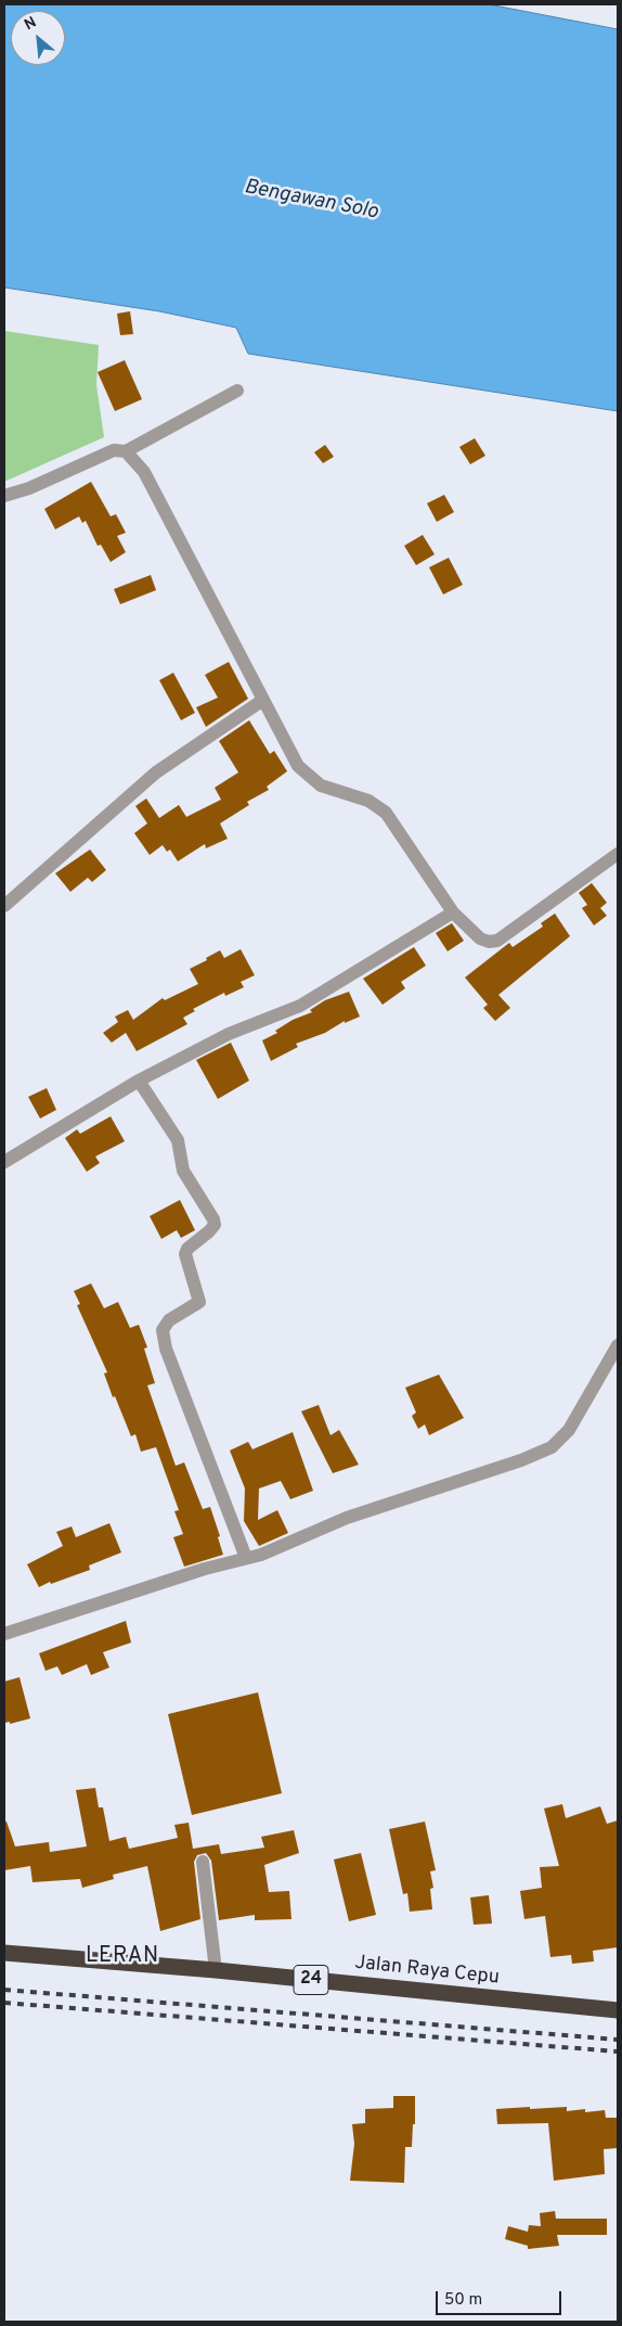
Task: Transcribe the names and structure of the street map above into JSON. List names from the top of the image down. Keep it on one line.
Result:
{"streets":{"highway":["Jalan Raya Cepu","24"]},"districts":["LERAN"],"water":["Bengawan Solo"],"scale_bar":"50 m","north":"top left"}
